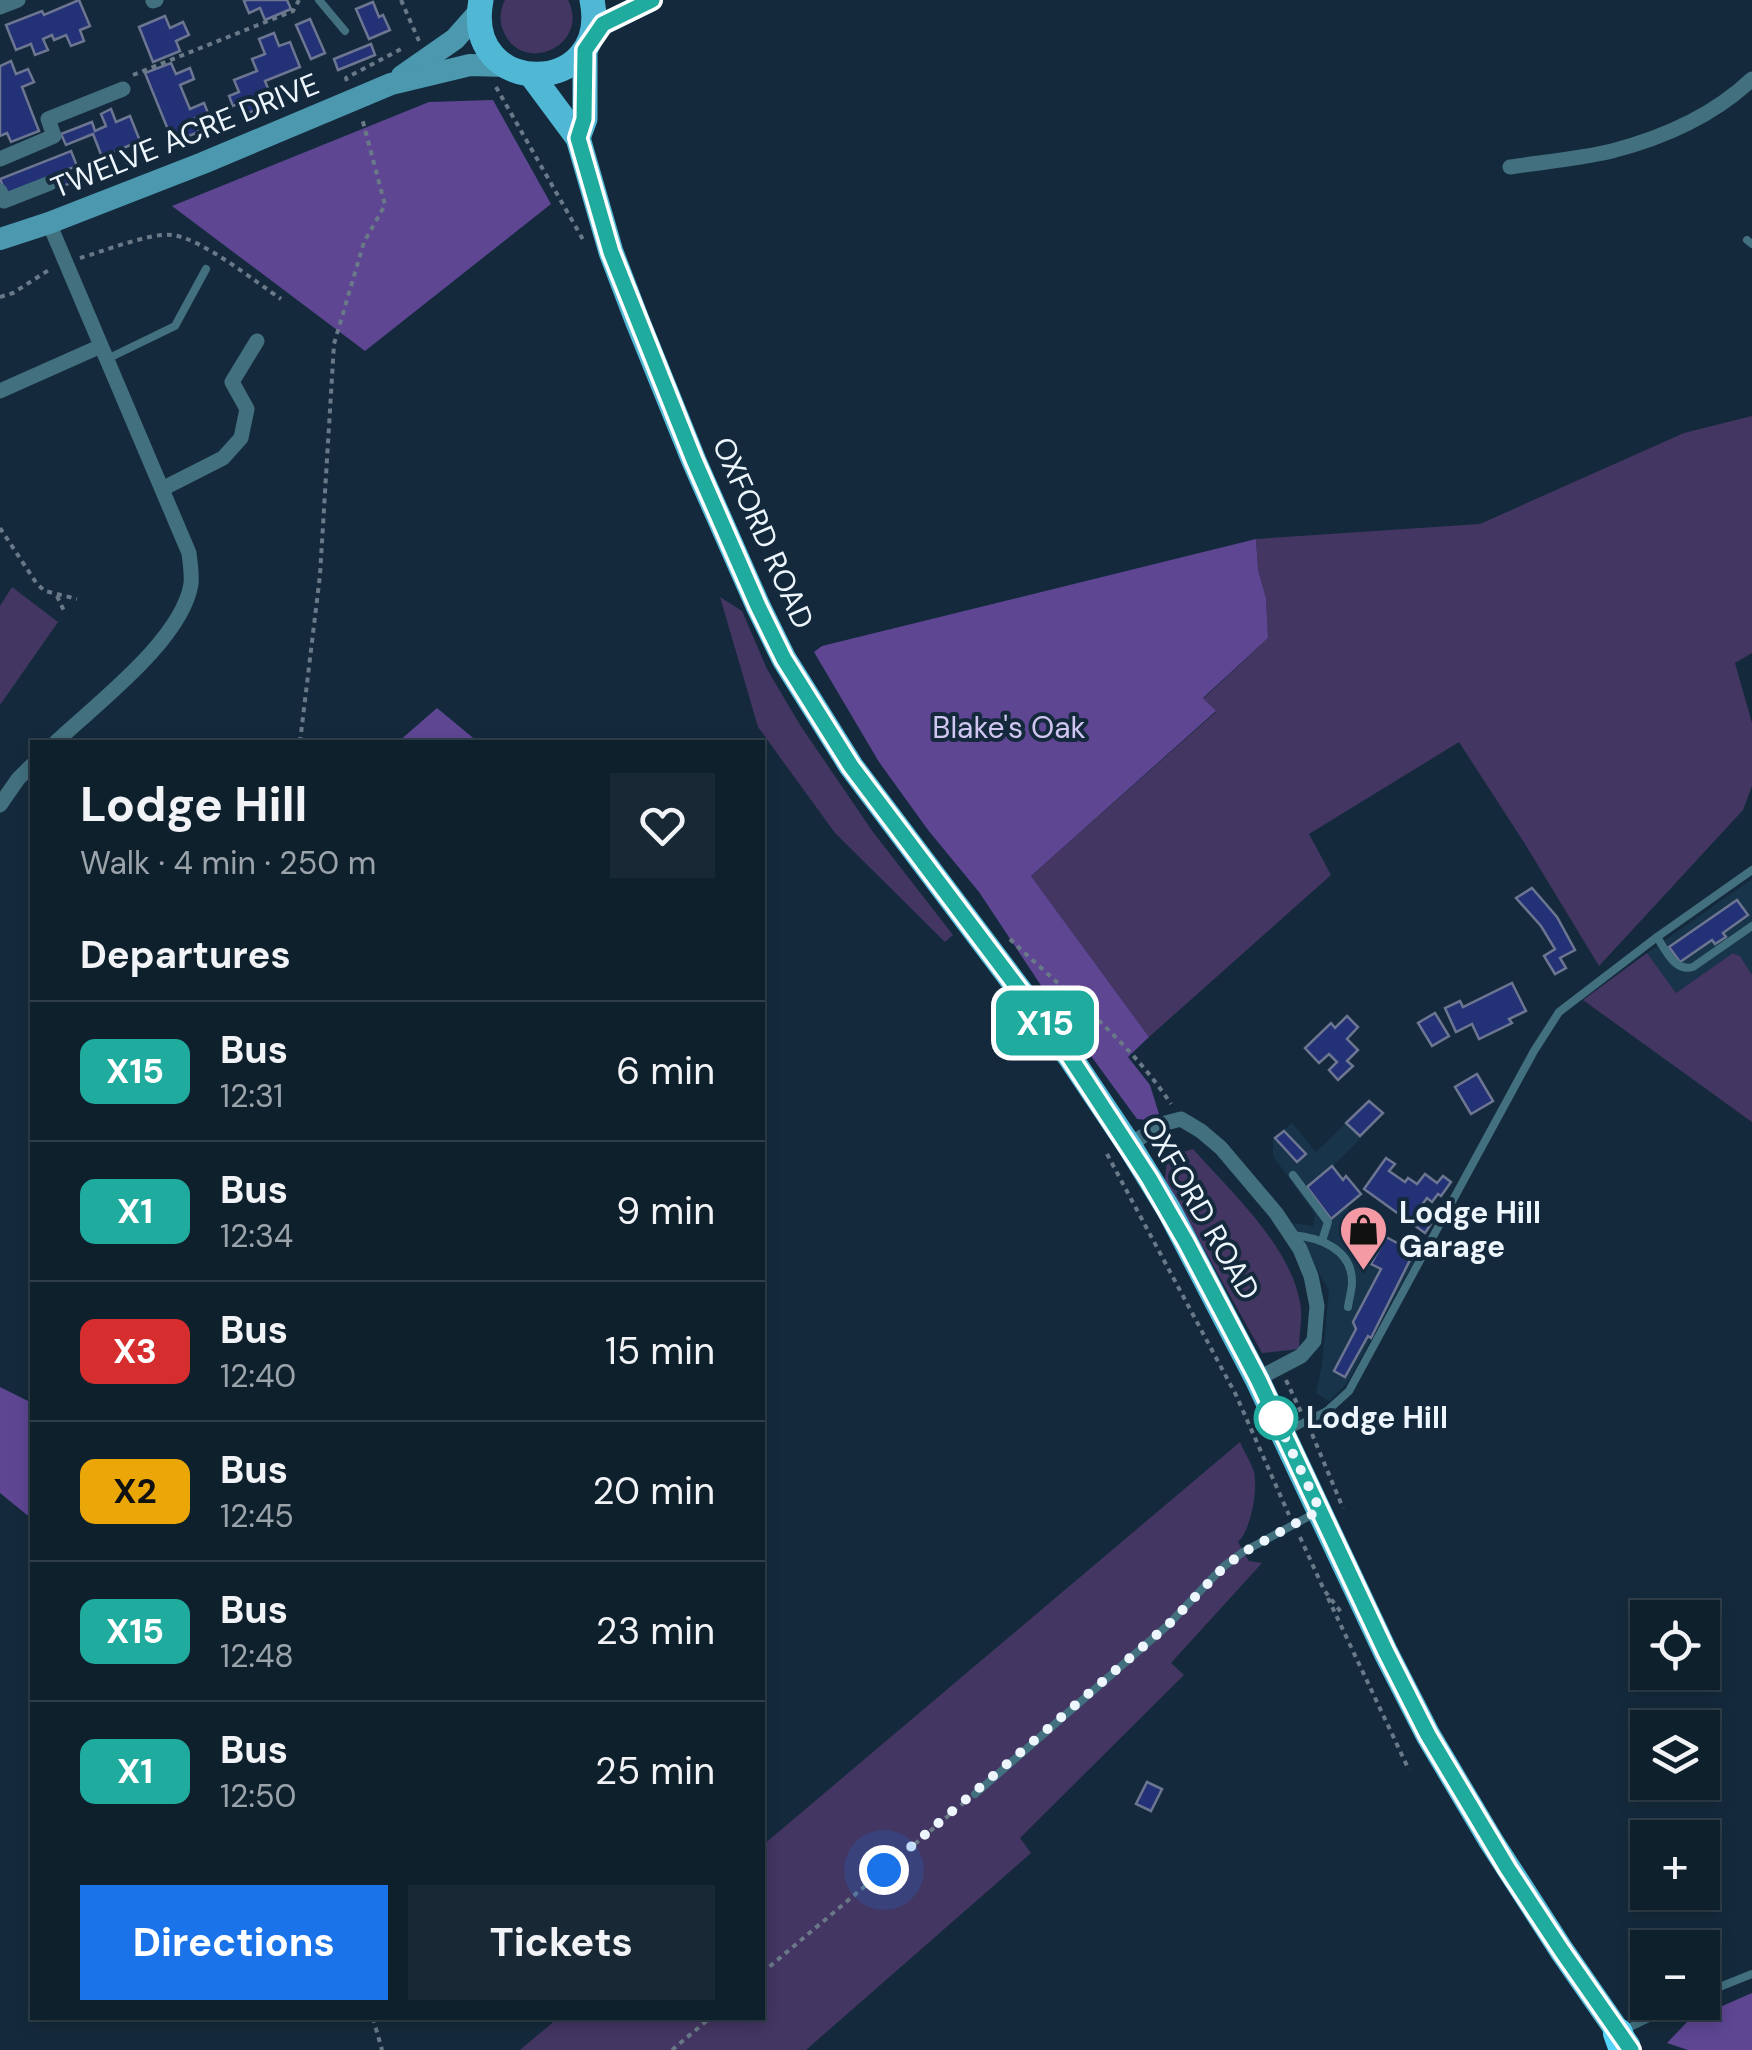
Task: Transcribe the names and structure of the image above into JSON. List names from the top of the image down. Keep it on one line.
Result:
{"streets":{"main road":["OXFORD ROAD"],"street":["TWELVE ACRE DRIVE"]},"parks":["Blake's Oak"],"places":{"shop":["Lodge Hill Garage"],"other":["Lodge Hill"]},"lines":["bus line X15"],"page":{"on_map":"X15","heading":[["Lodge Hill","Walk · 4 min · 250 m"],"Departures"],"list":[{"mark":"X15","name":"Bus","note":"12:31","value":"6 min"},{"mark":"X1","name":"Bus","note":"12:34","value":"9 min"},{"mark":"X3","name":"Bus","note":"12:40","value":"15 min"},{"mark":"X2","name":"Bus","note":"12:45","value":"20 min"},{"mark":"X15","name":"Bus","note":"12:48","value":"23 min"},{"mark":"X1","name":"Bus","note":"12:50","value":"25 min"}],"map_buttons":["+","−"],"buttons":["Directions","Tickets"]}}
